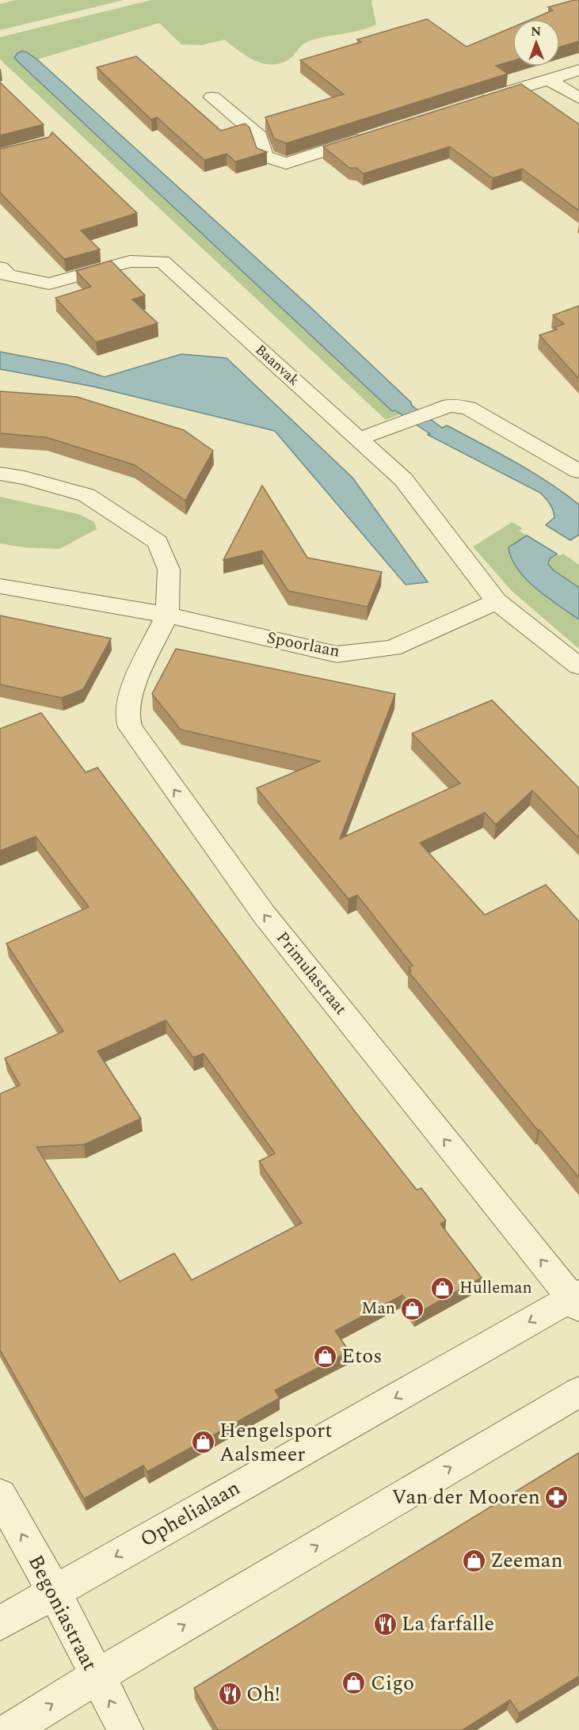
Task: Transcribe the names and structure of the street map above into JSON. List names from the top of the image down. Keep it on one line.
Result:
{"streets":{"street":["Baanvak","Spoorlaan","Primulastraat","Ophelialaan","Begoniastraat"]},"crossings":[["Baanvak","Spoorlaan"],["Spoorlaan","Primulastraat"],["Primulastraat","Ophelialaan"],["Ophelialaan","Begoniastraat"]],"one_way":["Primulastraat","Begoniastraat"],"places":{"shop":["Hulleman","Man","Etos","Hengelsport Aalsmeer","Zeeman","Cigo"],"pharmacy":["Van der Mooren"],"restaurant":["La farfalle","Oh!"]},"north":"top"}
